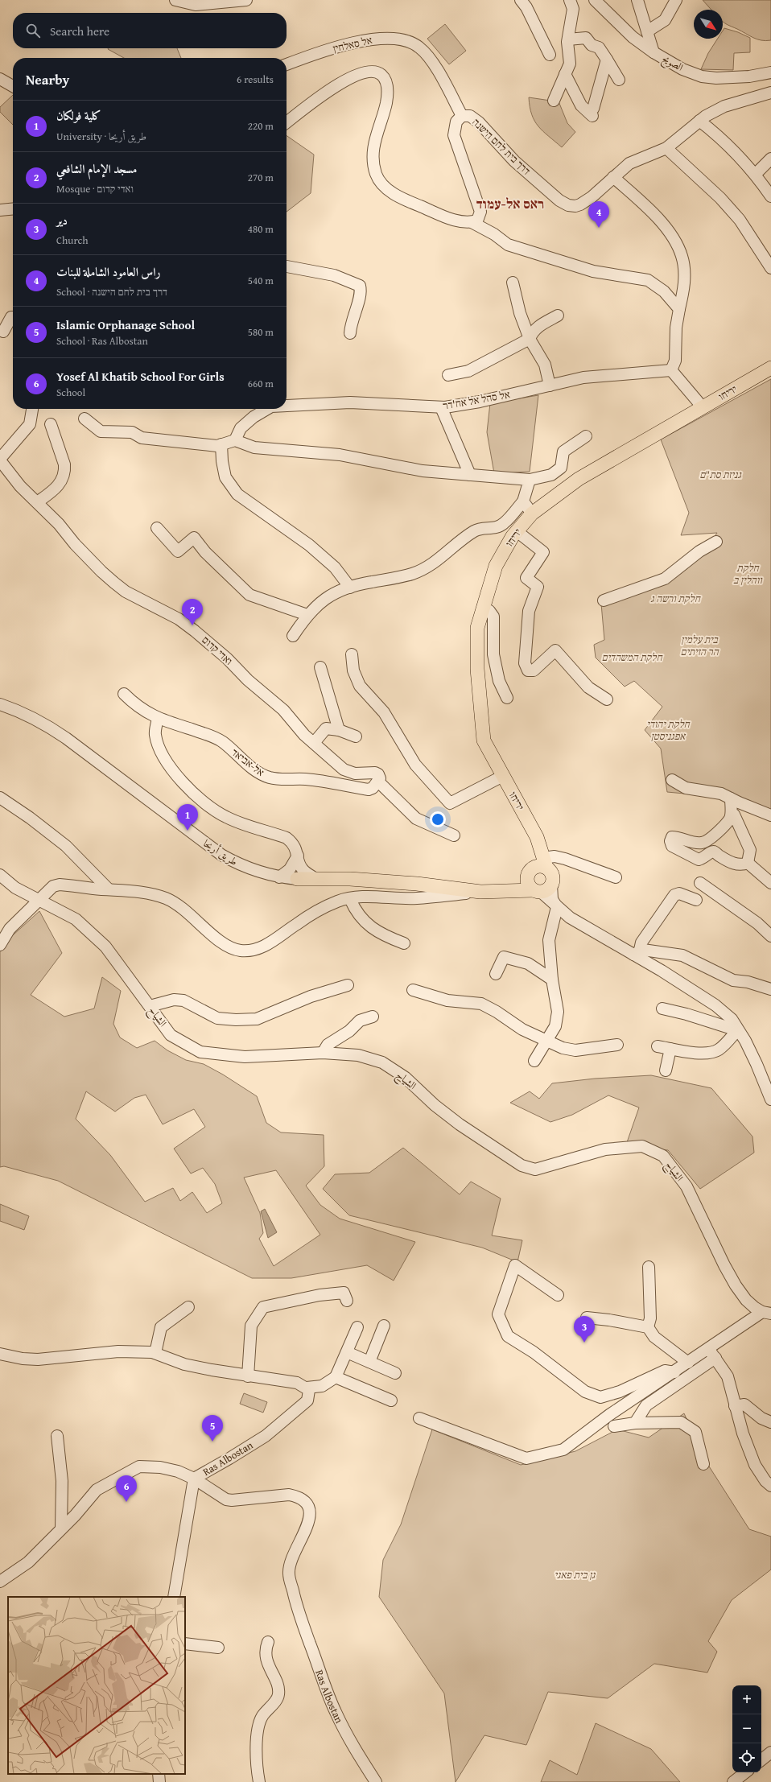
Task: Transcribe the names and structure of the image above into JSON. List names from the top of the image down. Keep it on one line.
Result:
{"streets":{"main road":["יריחו","طريق أريحا"],"street":["אל סאלחין","الصويح","דרך בית לחם הישנה","אל סהל אל אח'דר","ואדי קדום","אל-אביאד","الشياح","Ras Albostan"]},"crossings":[["אל סאלחין","דרך בית לחם הישנה"],["ואדי קדום","אל-אביאד"]],"districts":["ראס אל-עמוד"],"parks":["גניזת סת\"ם","חלקת ווהלין ב","חלקת ורשה ג","בית עלמין הר הזיתים","חלקת המשהדים","חלקת יהודי אפגניסטן","גן בית פאגי"],"north":"bottom right","page":{"search":"Search here","heading":["Nearby","6 results"],"list":[{"mark":"1","name":"كلية فولكان","note":"University · طريق أريحا","value":"220 m"},{"mark":"2","name":"مسجد الإمام الشافعي","note":"Mosque · ואדי קדום","value":"270 m"},{"mark":"3","name":"دير","note":"Church","value":"480 m"},{"mark":"4","name":"راس العامود الشاملة للبنات","note":"School · דרך בית לחם הישנה","value":"540 m"},{"mark":"5","name":"Islamic Orphanage School","note":"School · Ras Albostan","value":"580 m"},{"mark":"6","name":"Yosef Al Khatib School For Girls","note":"School","value":"660 m"}],"pins":["4","2","1","3","5","6"],"map_buttons":["+","−"]}}
